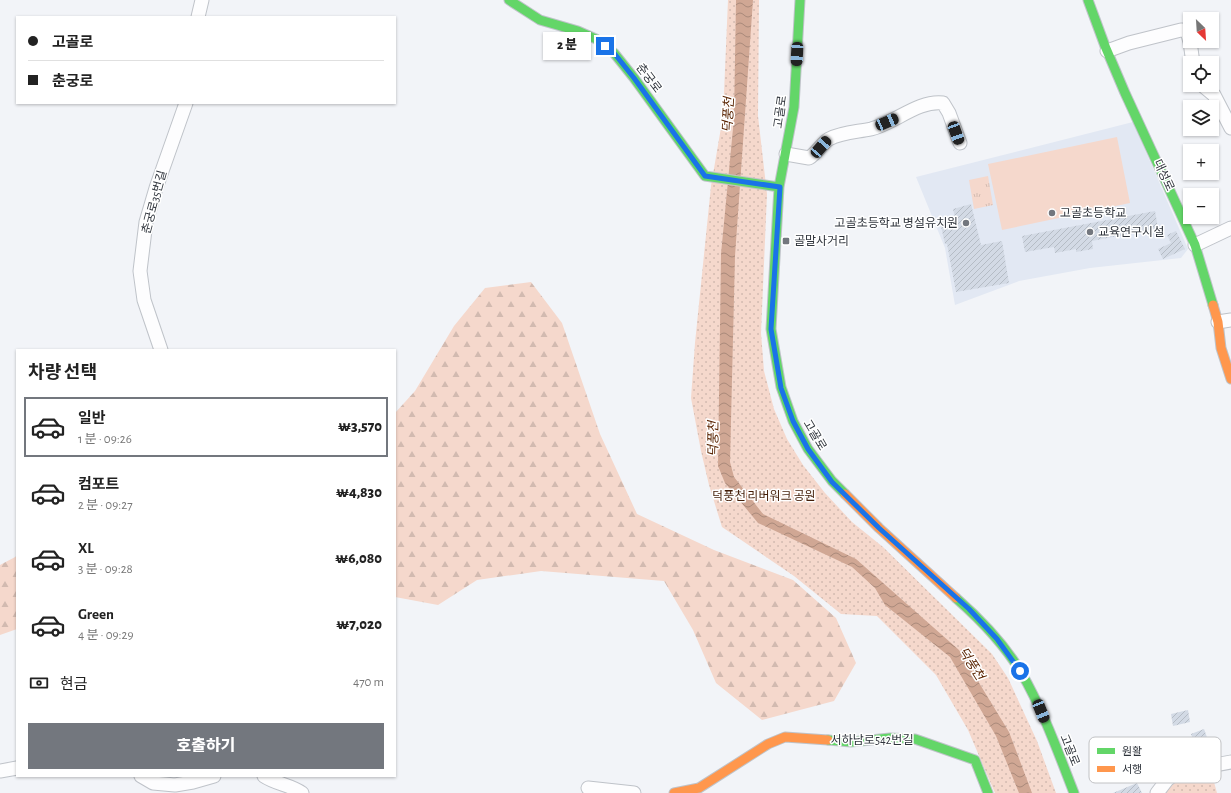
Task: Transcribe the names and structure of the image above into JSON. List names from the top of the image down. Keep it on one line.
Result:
{"streets":{"street":["춘궁로","고골로","대성로","춘궁로35번길","서하남로542번길"]},"crossings":[["춘궁로","고골로"]],"water":["덕풍천"],"parks":["덕풍천 리버워크 공원"],"places":{"other":["고골초등학교","고골초등학교 병설유치원","교육연구시설"],"transit":["골말사거리"]},"legend":["원활","서행"],"north":"bottom right","page":{"map_buttons":["+","−"],"banner":["고골로","춘궁로"],"bubble":"2 분","heading":"차량 선택","list":[{"name":"일반","note":"1 분 · 09:26","value":"₩3,570"},{"name":"컴포트","note":"2 분 · 09:27","value":"₩4,830"},{"name":"XL","note":"3 분 · 09:28","value":"₩6,080"},{"name":"Green","note":"4 분 · 09:29","value":"₩7,020"}],"pay":["현금","470 m"],"buttons":"호출하기"}}
